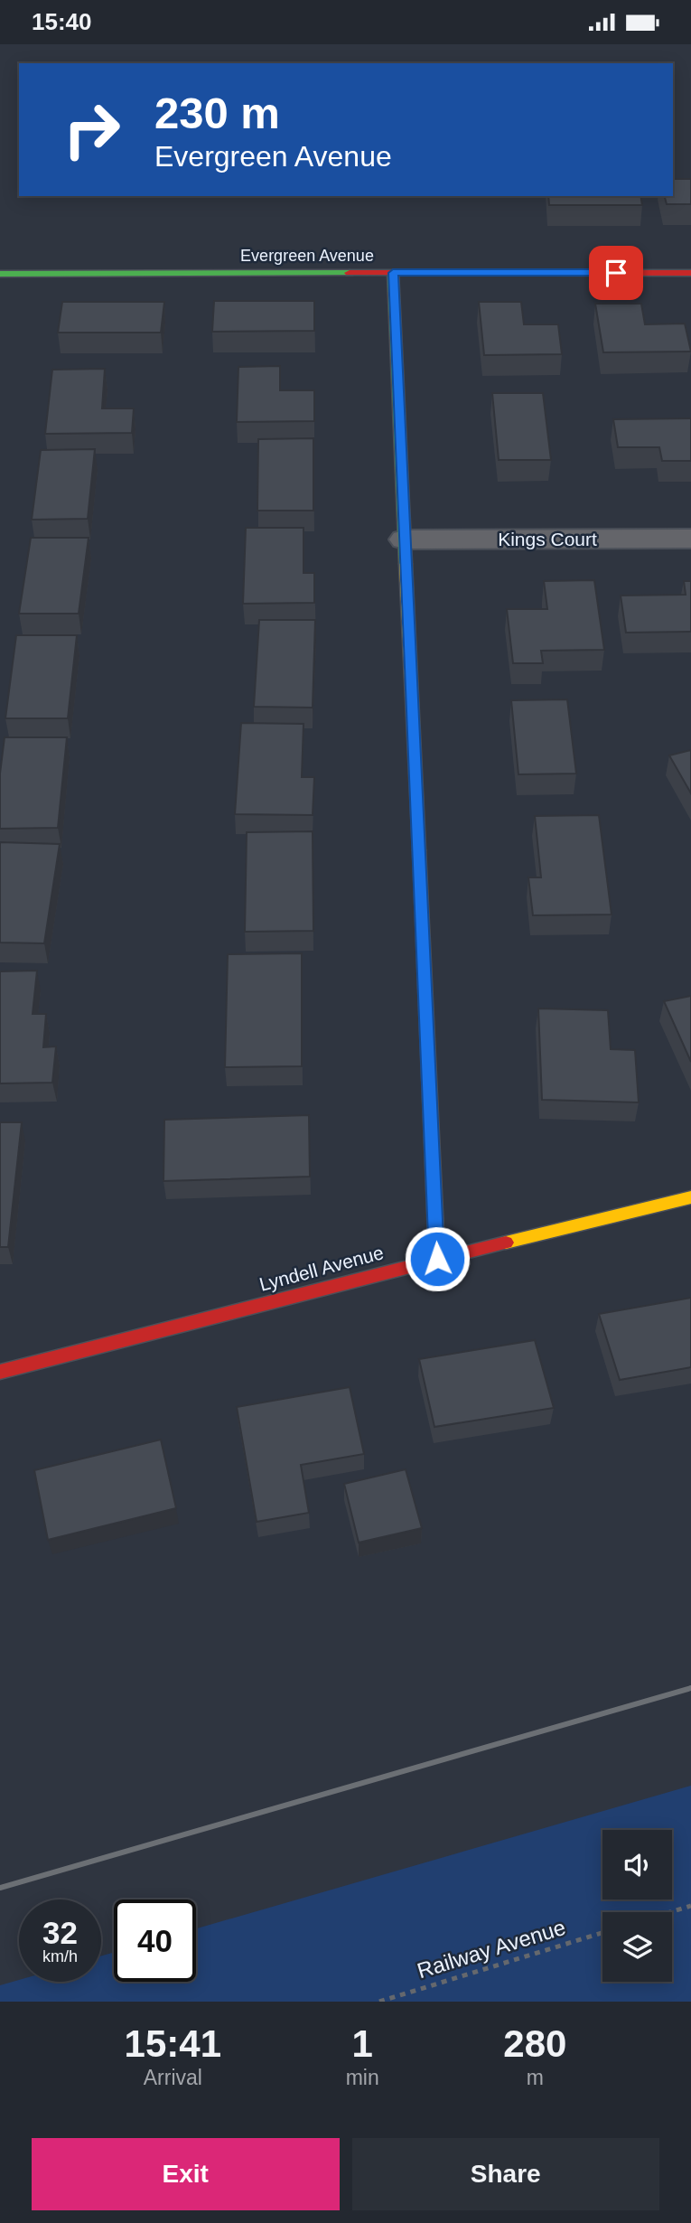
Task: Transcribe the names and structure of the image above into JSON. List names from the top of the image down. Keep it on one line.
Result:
{"streets":{"street":["Evergreen Avenue","Kings Court","Lyndell Avenue"],"path":["Railway Avenue"]},"page":{"status":"15:40","turn":["230 m","Evergreen Avenue"],"speed":"32 km/h","limit":"40","eta":["15:41","Arrival","1","min","280","m"],"buttons":["Exit","Share"]}}
